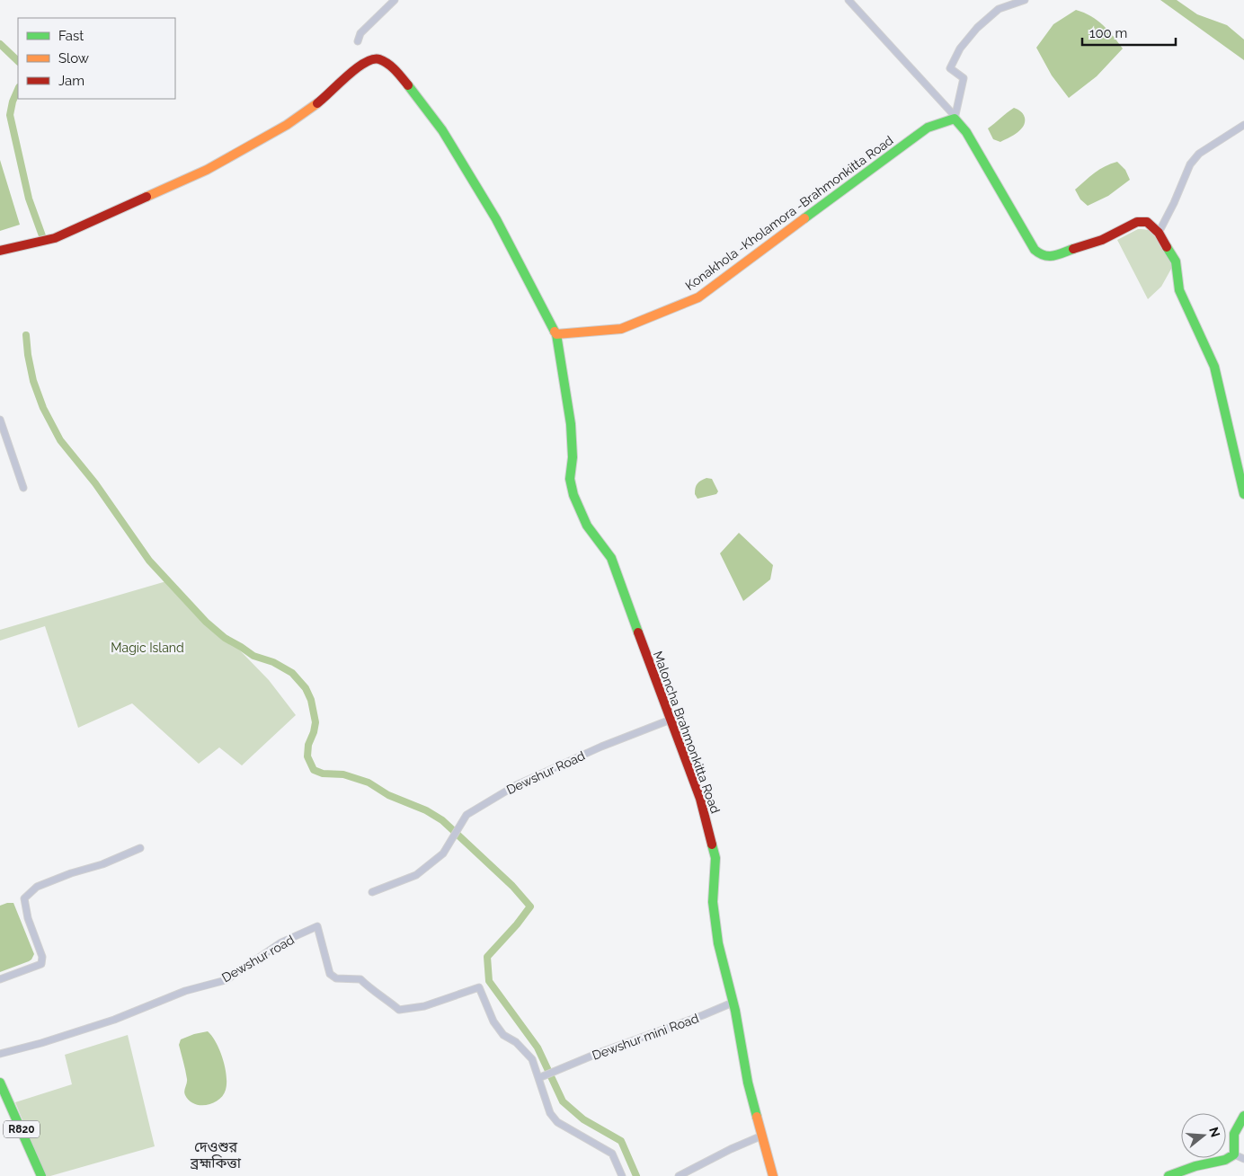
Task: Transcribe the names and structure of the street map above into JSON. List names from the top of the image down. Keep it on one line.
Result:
{"streets":{"main road":["Konakhola -Kholamora -Brahmonkitta Road","Maloncha Brahmonkitta Road","R820"],"street":["Dewshur Road","Dewshur road","Dewshur mini Road"]},"crossings":[["Konakhola -Kholamora -Brahmonkitta Road","Maloncha Brahmonkitta Road"],["Maloncha Brahmonkitta Road","Dewshur Road"],["Maloncha Brahmonkitta Road","Dewshur mini Road"],["Dewshur road","Dewshur mini Road"]],"districts":["দেওশুর ব্রহ্মকিত্তা"],"parks":["Magic Island"],"legend":["Fast","Slow","Jam"],"scale_bar":"100 m","north":"right"}
